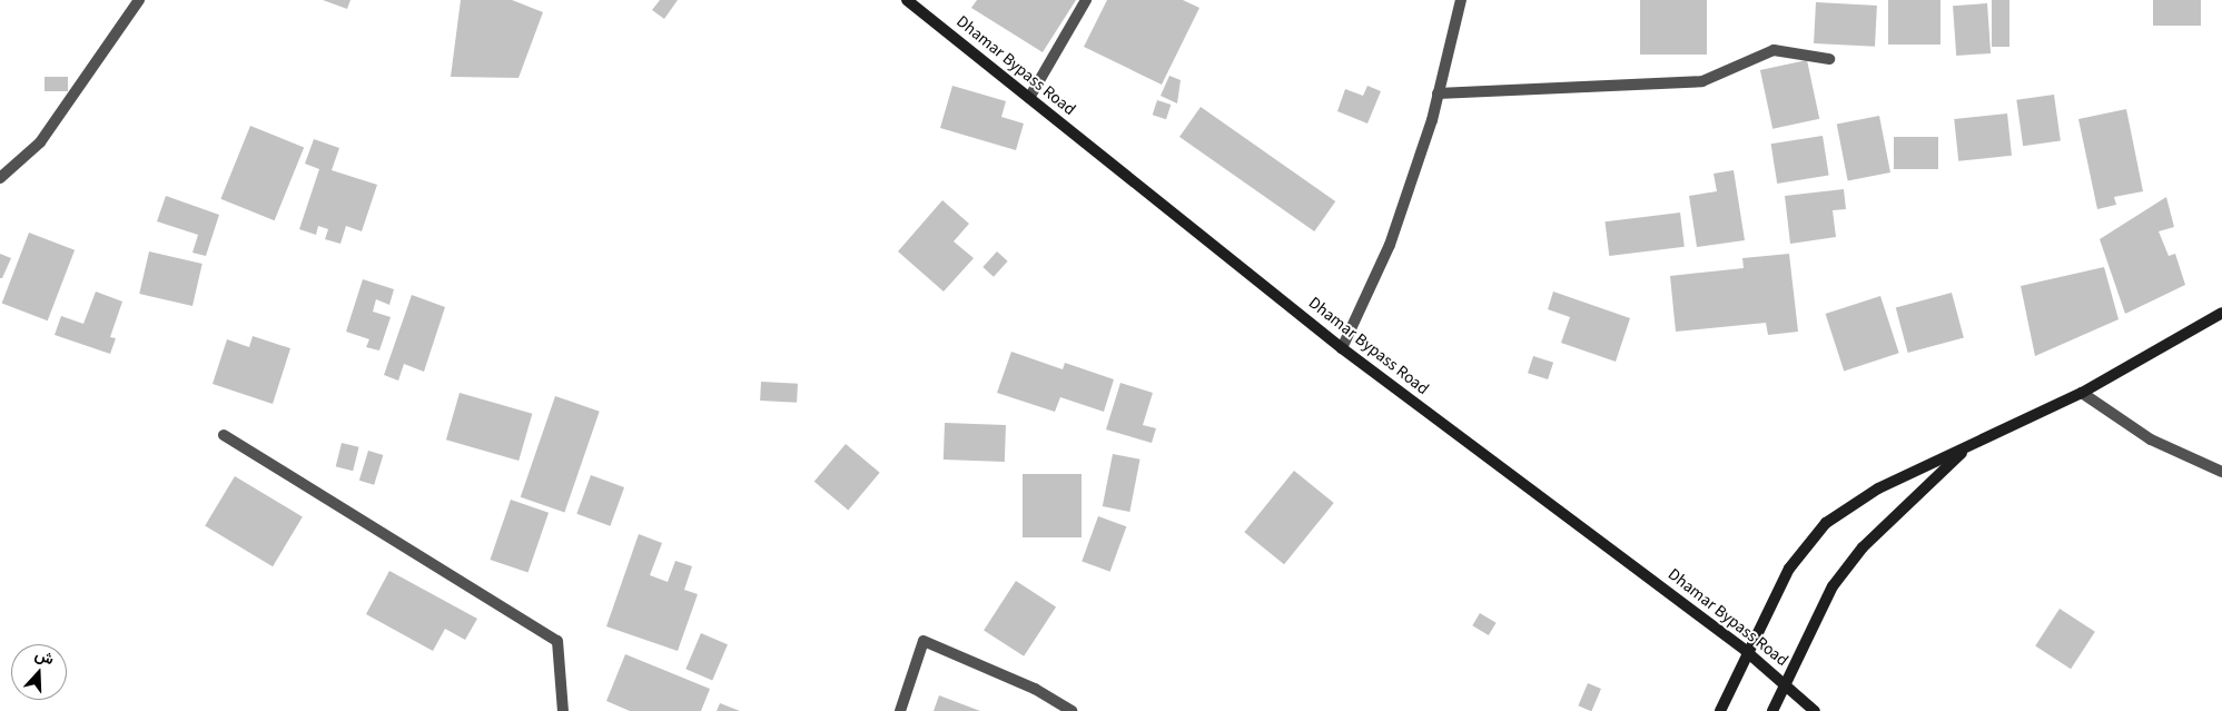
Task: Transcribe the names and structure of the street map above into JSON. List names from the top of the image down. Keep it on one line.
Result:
{"streets":{"main road":["Dhamar Bypass Road"]},"north":"top"}
